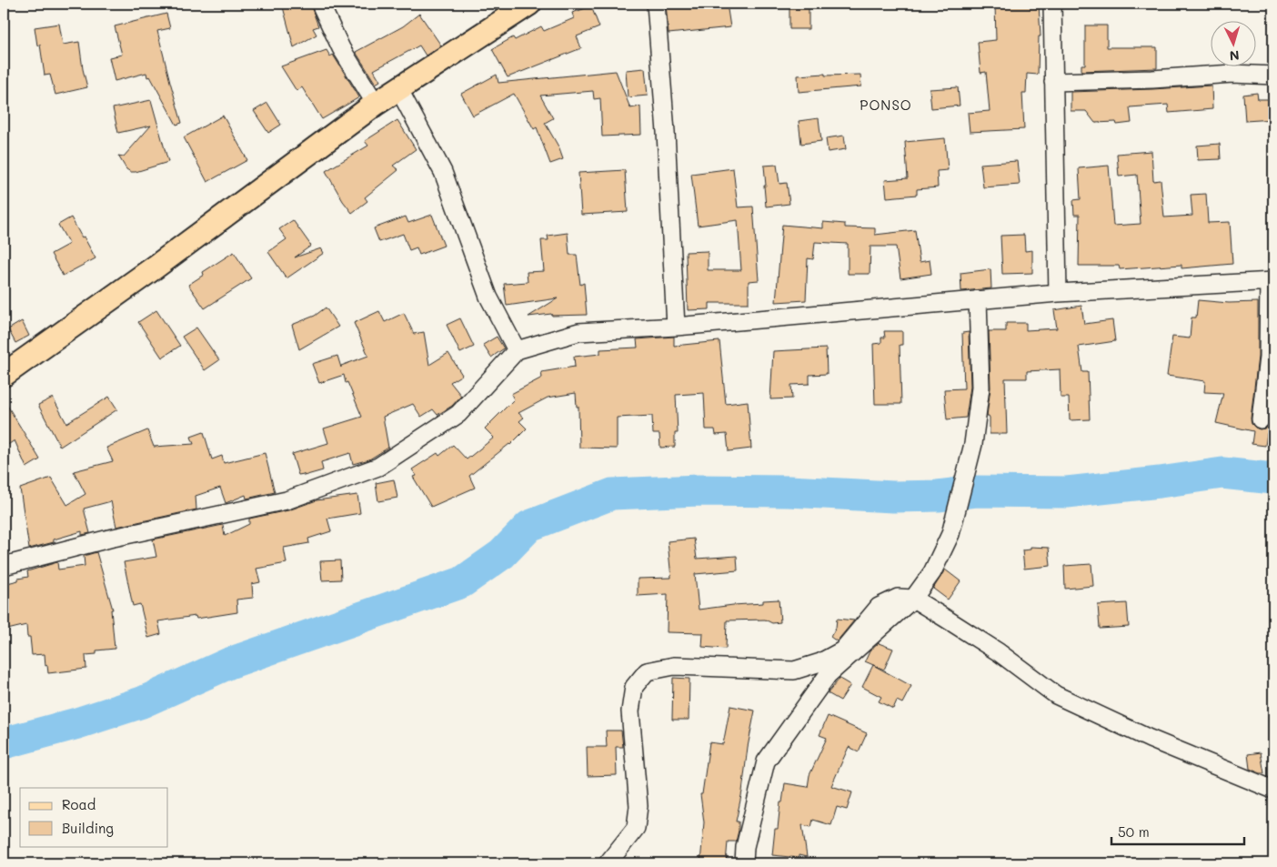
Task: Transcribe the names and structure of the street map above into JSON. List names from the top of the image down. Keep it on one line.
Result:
{"districts":["PONSO"],"legend":["Road","Building"],"scale_bar":"50 m","north":"bottom"}
